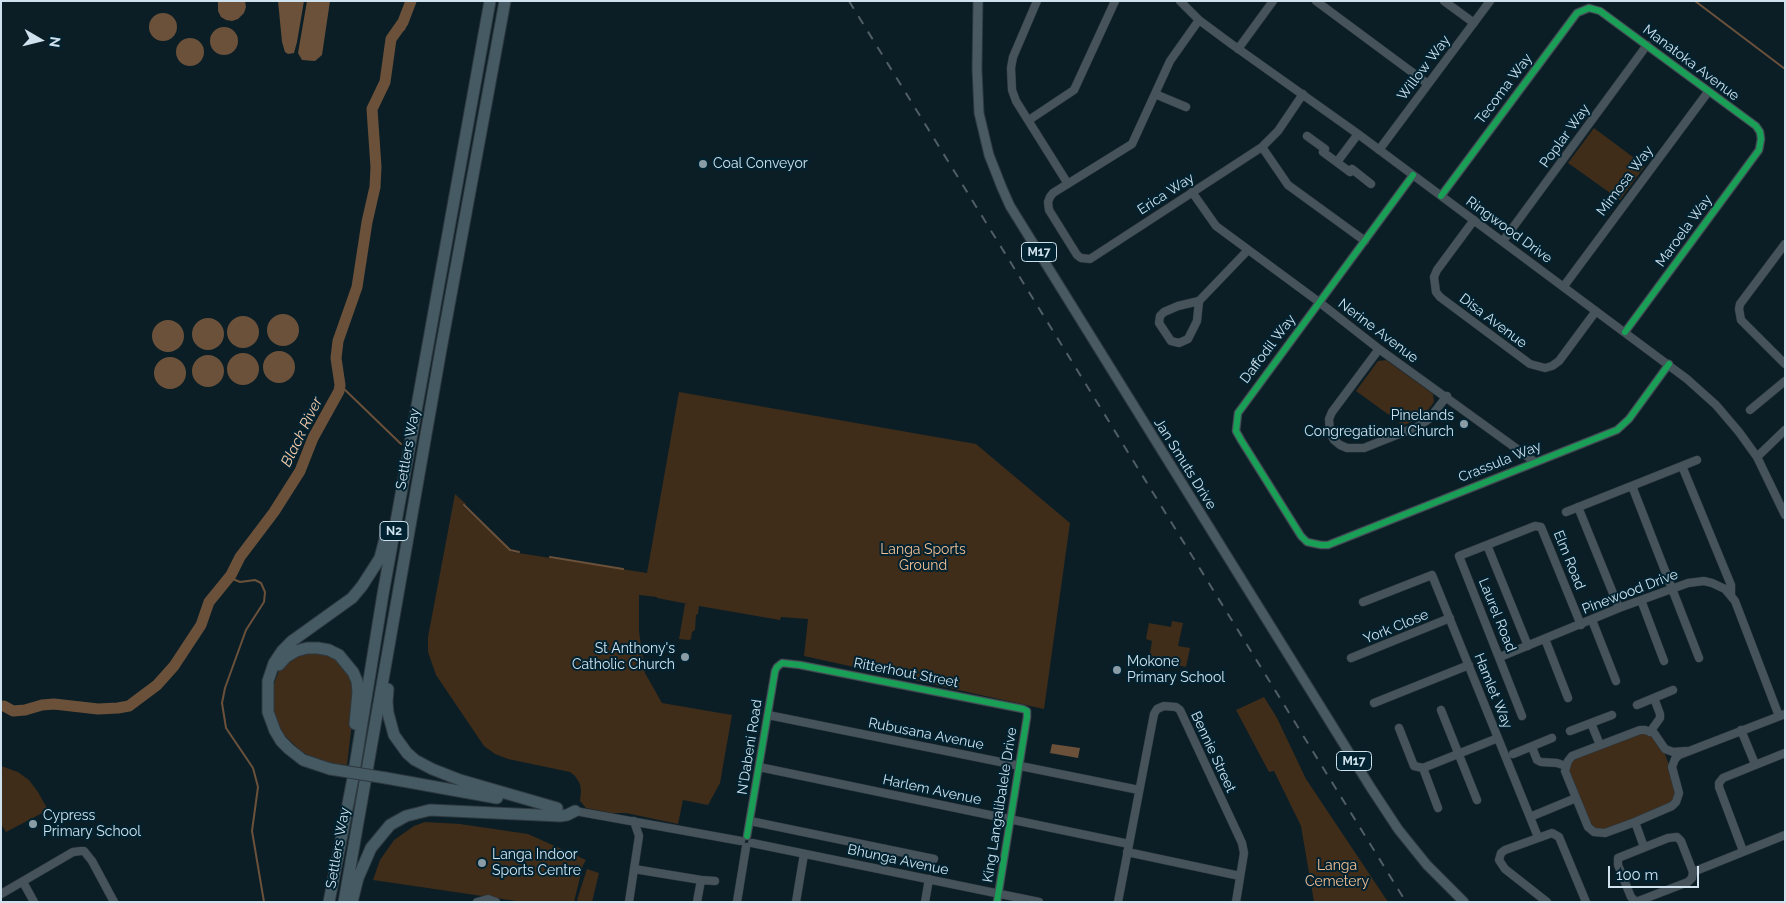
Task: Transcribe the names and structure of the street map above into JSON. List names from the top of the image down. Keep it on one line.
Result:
{"streets":{"highway":["Settlers Way","N2"],"main road":["M17","Jan Smuts Drive"],"street":["Manatoka Avenue","Willow Way","Tecoma Way","Poplar Way","Mimosa Way","Erica Way","Ringwood Drive","Maroela Way","Disa Avenue","Nerine Avenue","Daffodil Way","Crassula Way","Elm Road","Pinewood Drive","Laurel Road","York Close","Ritterhout Street","Hamlet Way","Rubusana Avenue","N'Dabeni Road","Bennie Street","Harlem Avenue","King Langalibalele Drive","Bhunga Avenue"]},"crossings":[["Manatoka Avenue","Tecoma Way"],["Manatoka Avenue","Poplar Way"],["Manatoka Avenue","Mimosa Way"],["Manatoka Avenue","Maroela Way"],["Willow Way","Ringwood Drive"],["Tecoma Way","Ringwood Drive"],["Poplar Way","Ringwood Drive"],["Mimosa Way","Ringwood Drive"],["Erica Way","Ringwood Drive"],["Erica Way","Nerine Avenue"],["Ringwood Drive","Maroela Way"],["Ringwood Drive","Disa Avenue"],["Ringwood Drive","Daffodil Way"],["Ringwood Drive","Crassula Way"],["Nerine Avenue","Daffodil Way"],["Nerine Avenue","Crassula Way"],["Daffodil Way","Crassula Way"],["Elm Road","Pinewood Drive"],["Elm Road","Laurel Road"],["Pinewood Drive","Laurel Road"],["York Close","Hamlet Way"],["Ritterhout Street","N'Dabeni Road"],["Ritterhout Street","King Langalibalele Drive"],["Rubusana Avenue","N'Dabeni Road"],["Rubusana Avenue","Bennie Street"],["Rubusana Avenue","King Langalibalele Drive"],["N'Dabeni Road","Harlem Avenue"],["N'Dabeni Road","Bhunga Avenue"],["Bennie Street","Harlem Avenue"],["Harlem Avenue","King Langalibalele Drive"],["King Langalibalele Drive","Bhunga Avenue"]],"water":["Black River"],"parks":["Langa Sports Ground","Langa Cemetery"],"places":["Coal Conveyor","Pinelands Congregational Church","St Anthony's Catholic Church","Mokone Primary School","Cypress Primary School","Langa Indoor Sports Centre"],"scale_bar":"100 m","north":"right"}
